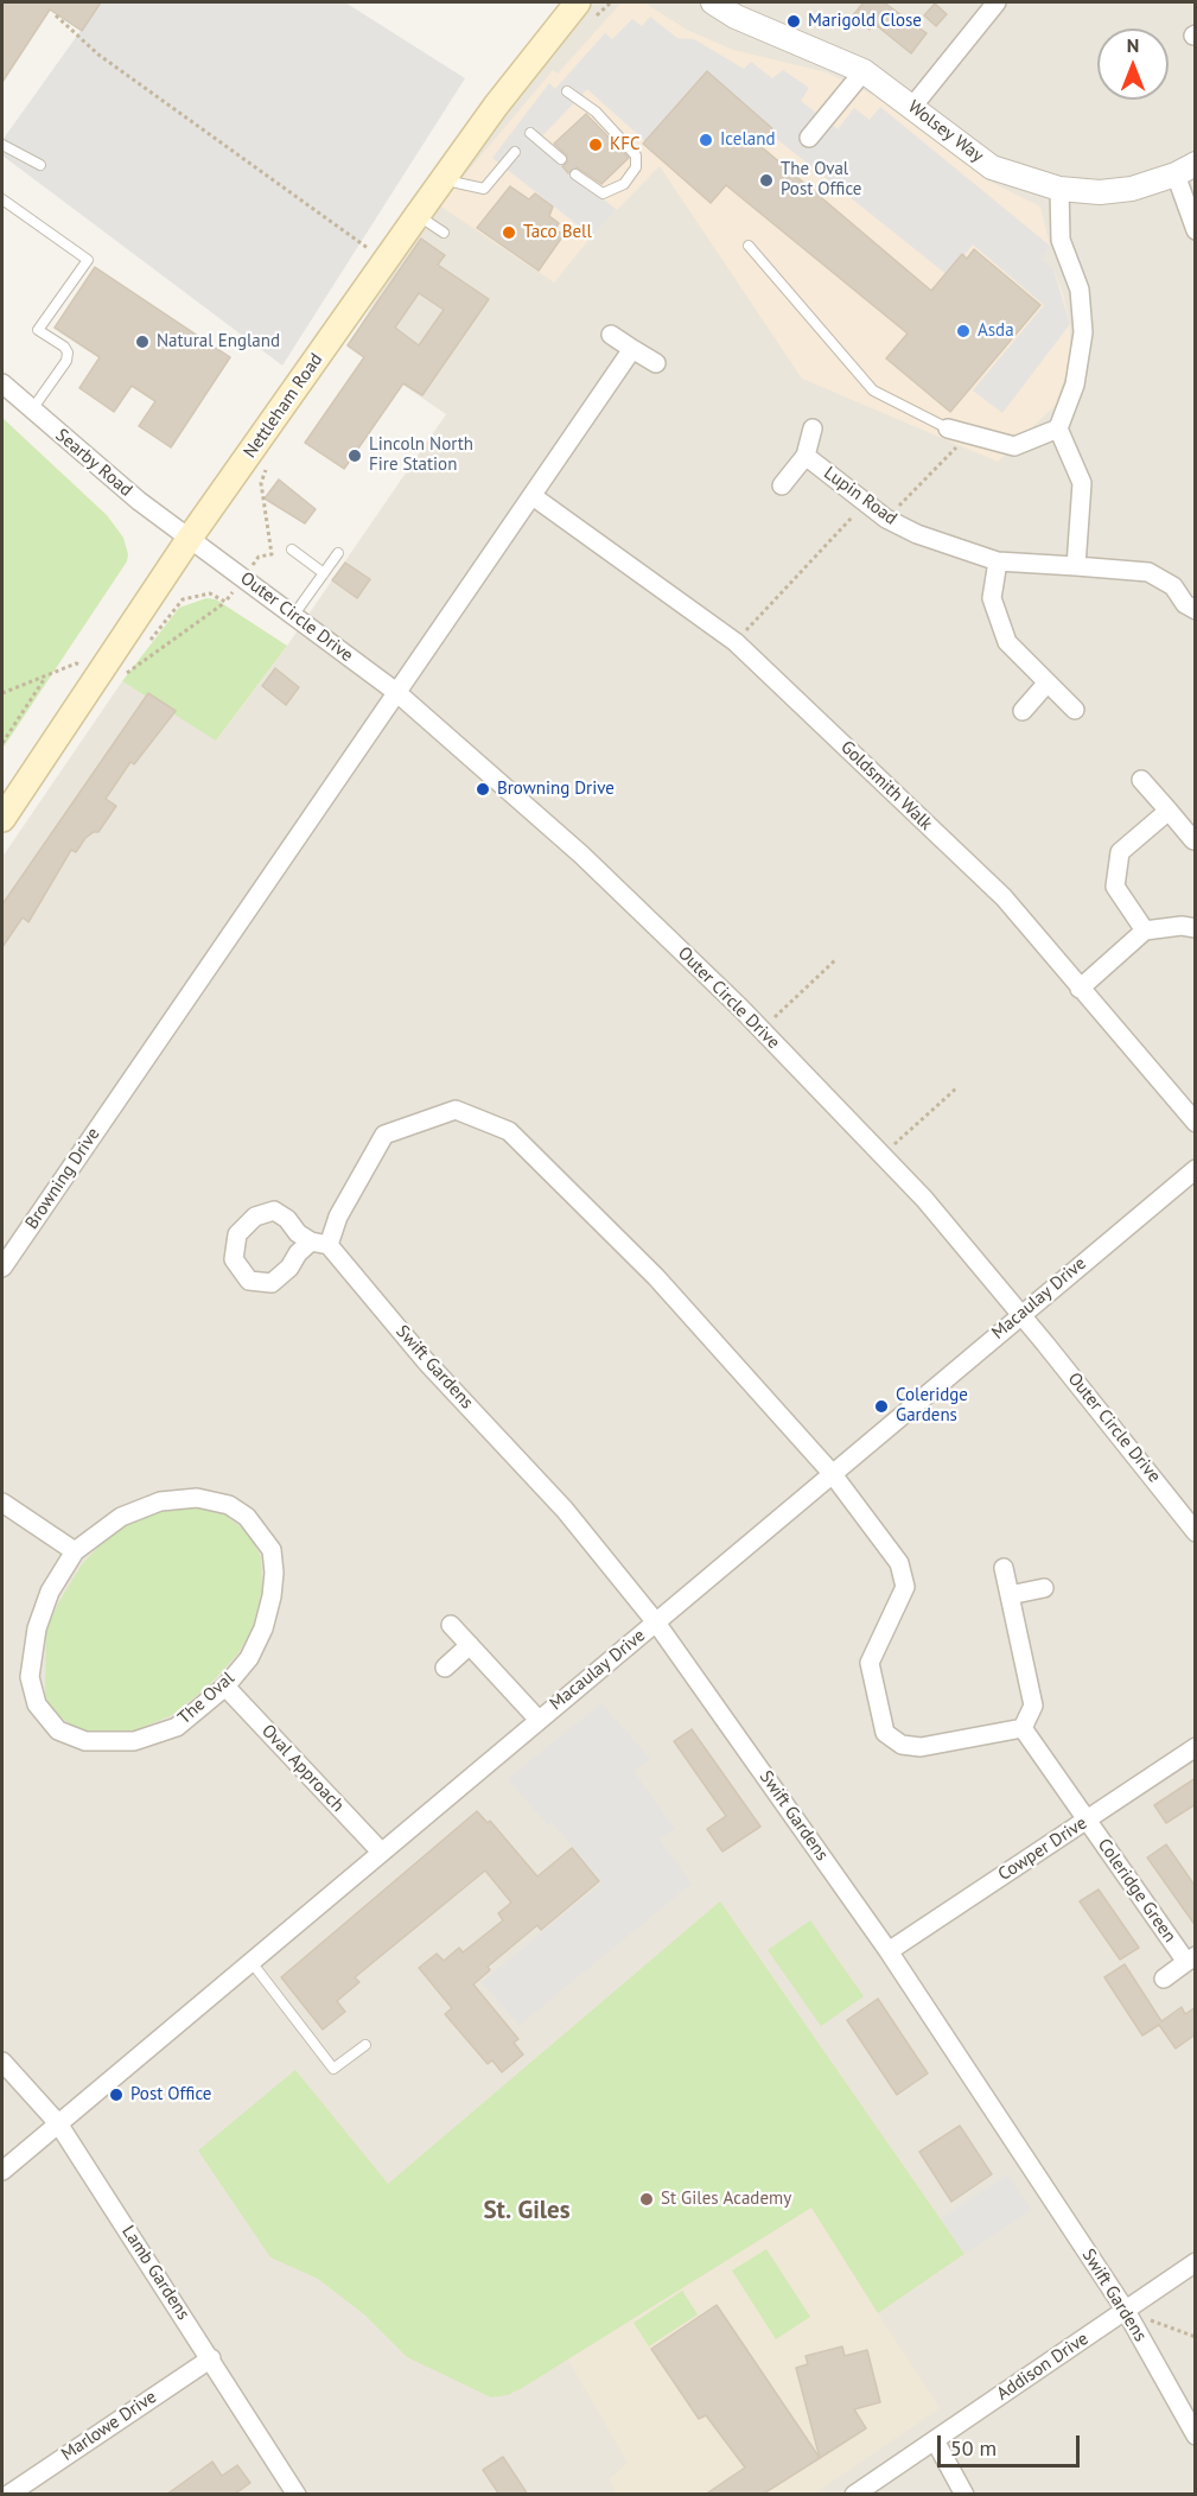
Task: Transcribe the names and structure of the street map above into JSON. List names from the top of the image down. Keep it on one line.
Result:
{"streets":{"main road":["Nettleham Road"],"street":["Wolsey Way","Searby Road","Lupin Road","Outer Circle Drive","Goldsmith Walk","Browning Drive","Macaulay Drive","Swift Gardens","The Oval","Oval Approach","Cowper Drive","Coleridge Green","Lamb Gardens","Addison Drive","Marlowe Drive"]},"crossings":[["Nettleham Road","Searby Road"],["Nettleham Road","Outer Circle Drive"],["Searby Road","Outer Circle Drive"],["Outer Circle Drive","Browning Drive"],["Outer Circle Drive","Macaulay Drive"],["Goldsmith Walk","Browning Drive"],["Macaulay Drive","Swift Gardens"],["Macaulay Drive","Oval Approach"],["Macaulay Drive","Lamb Gardens"],["Swift Gardens","Cowper Drive"],["Swift Gardens","Addison Drive"],["The Oval","Oval Approach"],["Cowper Drive","Coleridge Green"],["Lamb Gardens","Marlowe Drive"]],"districts":["St. Giles"],"places":["Marigold Close","Iceland","KFC","The Oval Post Office","Taco Bell","Asda","Natural England","Lincoln North Fire Station","Browning Drive","Coleridge Gardens","Post Office","St Giles Academy"],"scale_bar":"50 m","north":"top"}
